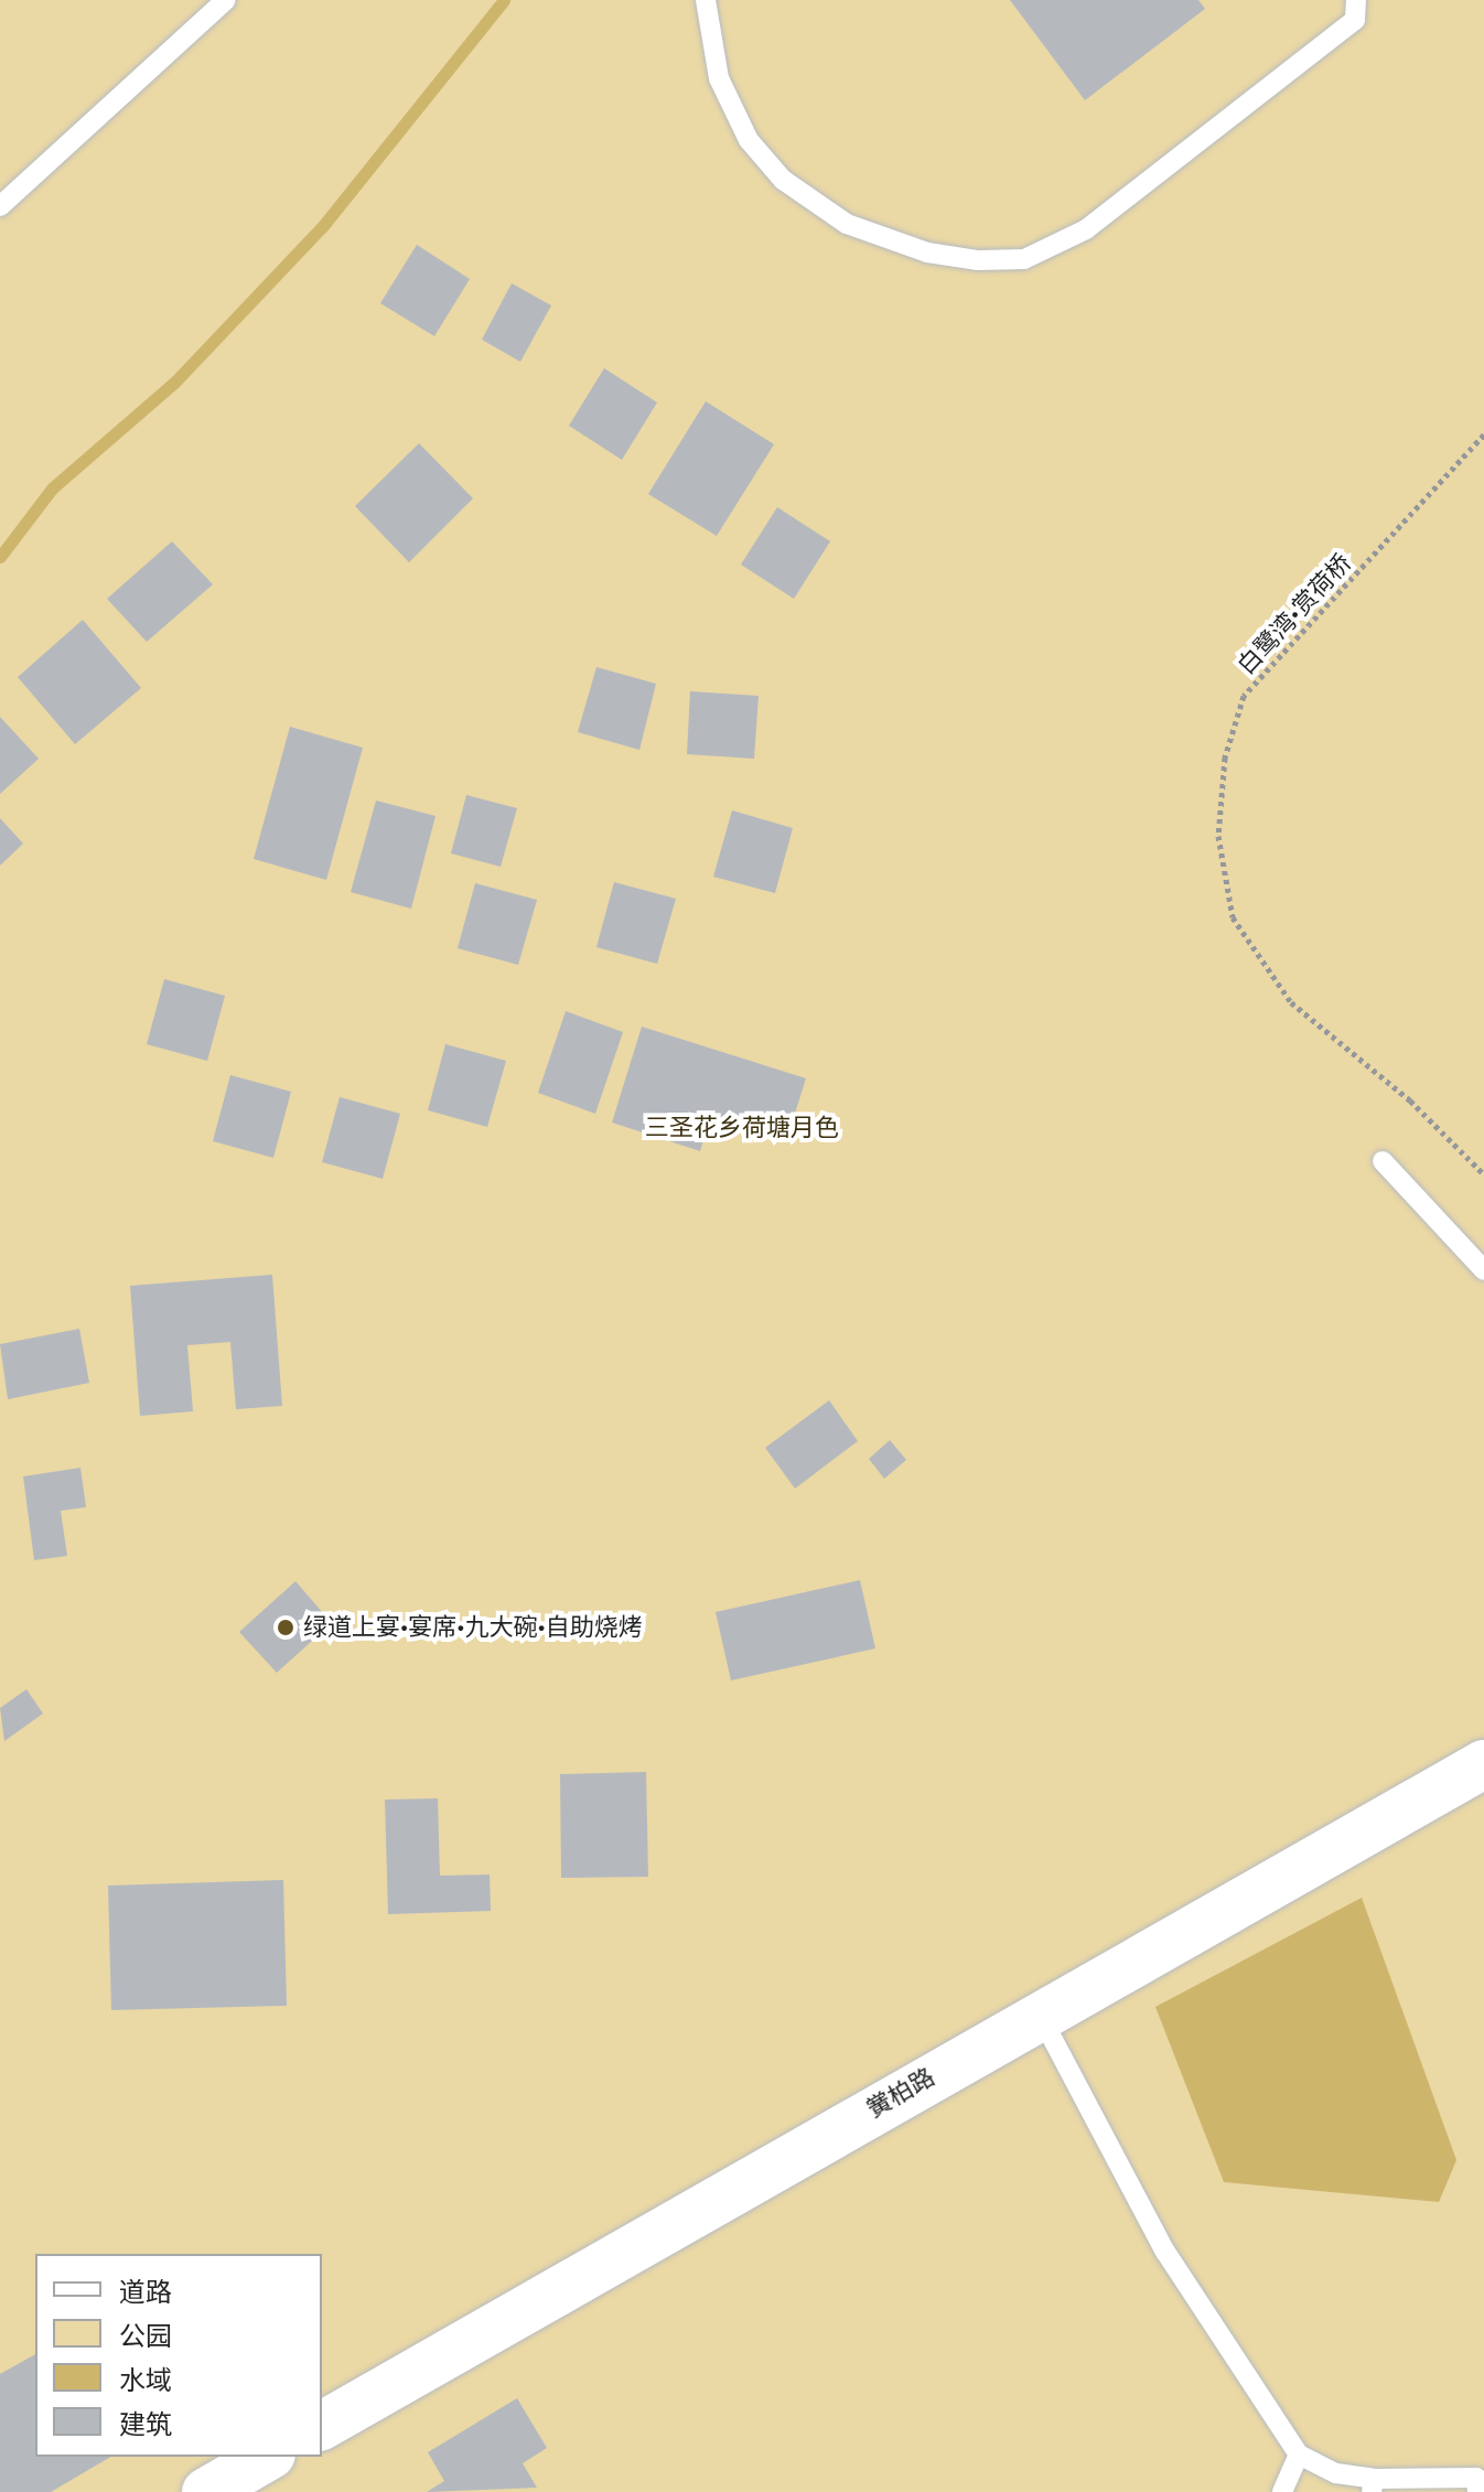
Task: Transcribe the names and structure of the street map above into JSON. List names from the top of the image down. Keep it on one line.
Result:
{"streets":{"street":["黉柏路"],"path":["白鹭湾·赏荷桥"]},"parks":["三圣花乡荷塘月色"],"places":["绿道上宴·宴席·九大碗·自助烧烤"],"legend":["道路","公园","水域","建筑"]}
